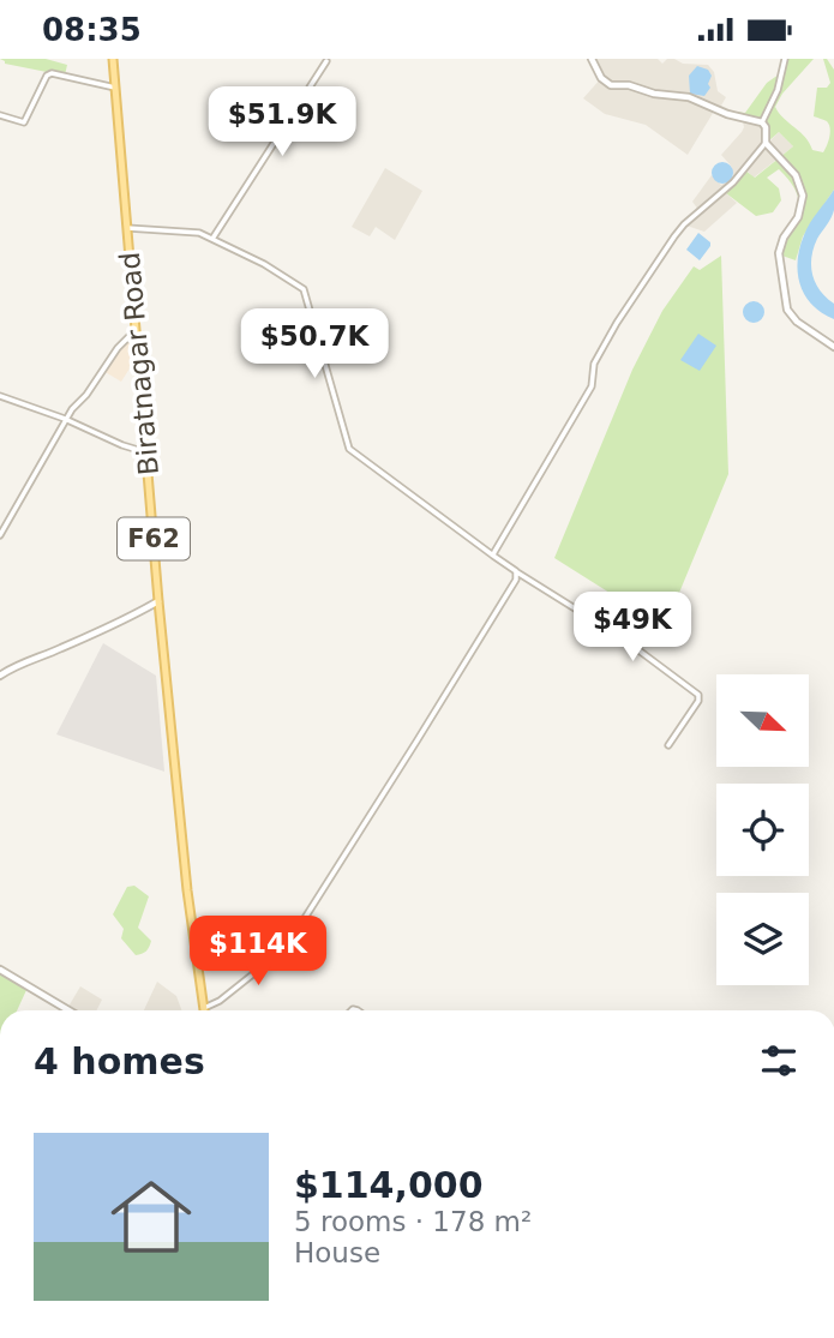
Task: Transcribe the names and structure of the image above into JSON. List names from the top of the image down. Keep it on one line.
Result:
{"streets":{"main road":["Biratnagar Road","F62"]},"north":"bottom right","page":{"status":"08:35","price":["$51.9K","$50.7K","$49K","$114K"],"heading":"4 homes","list":[{"name":"$114,000","note":"5 rooms · 178 m² · House"}]}}
